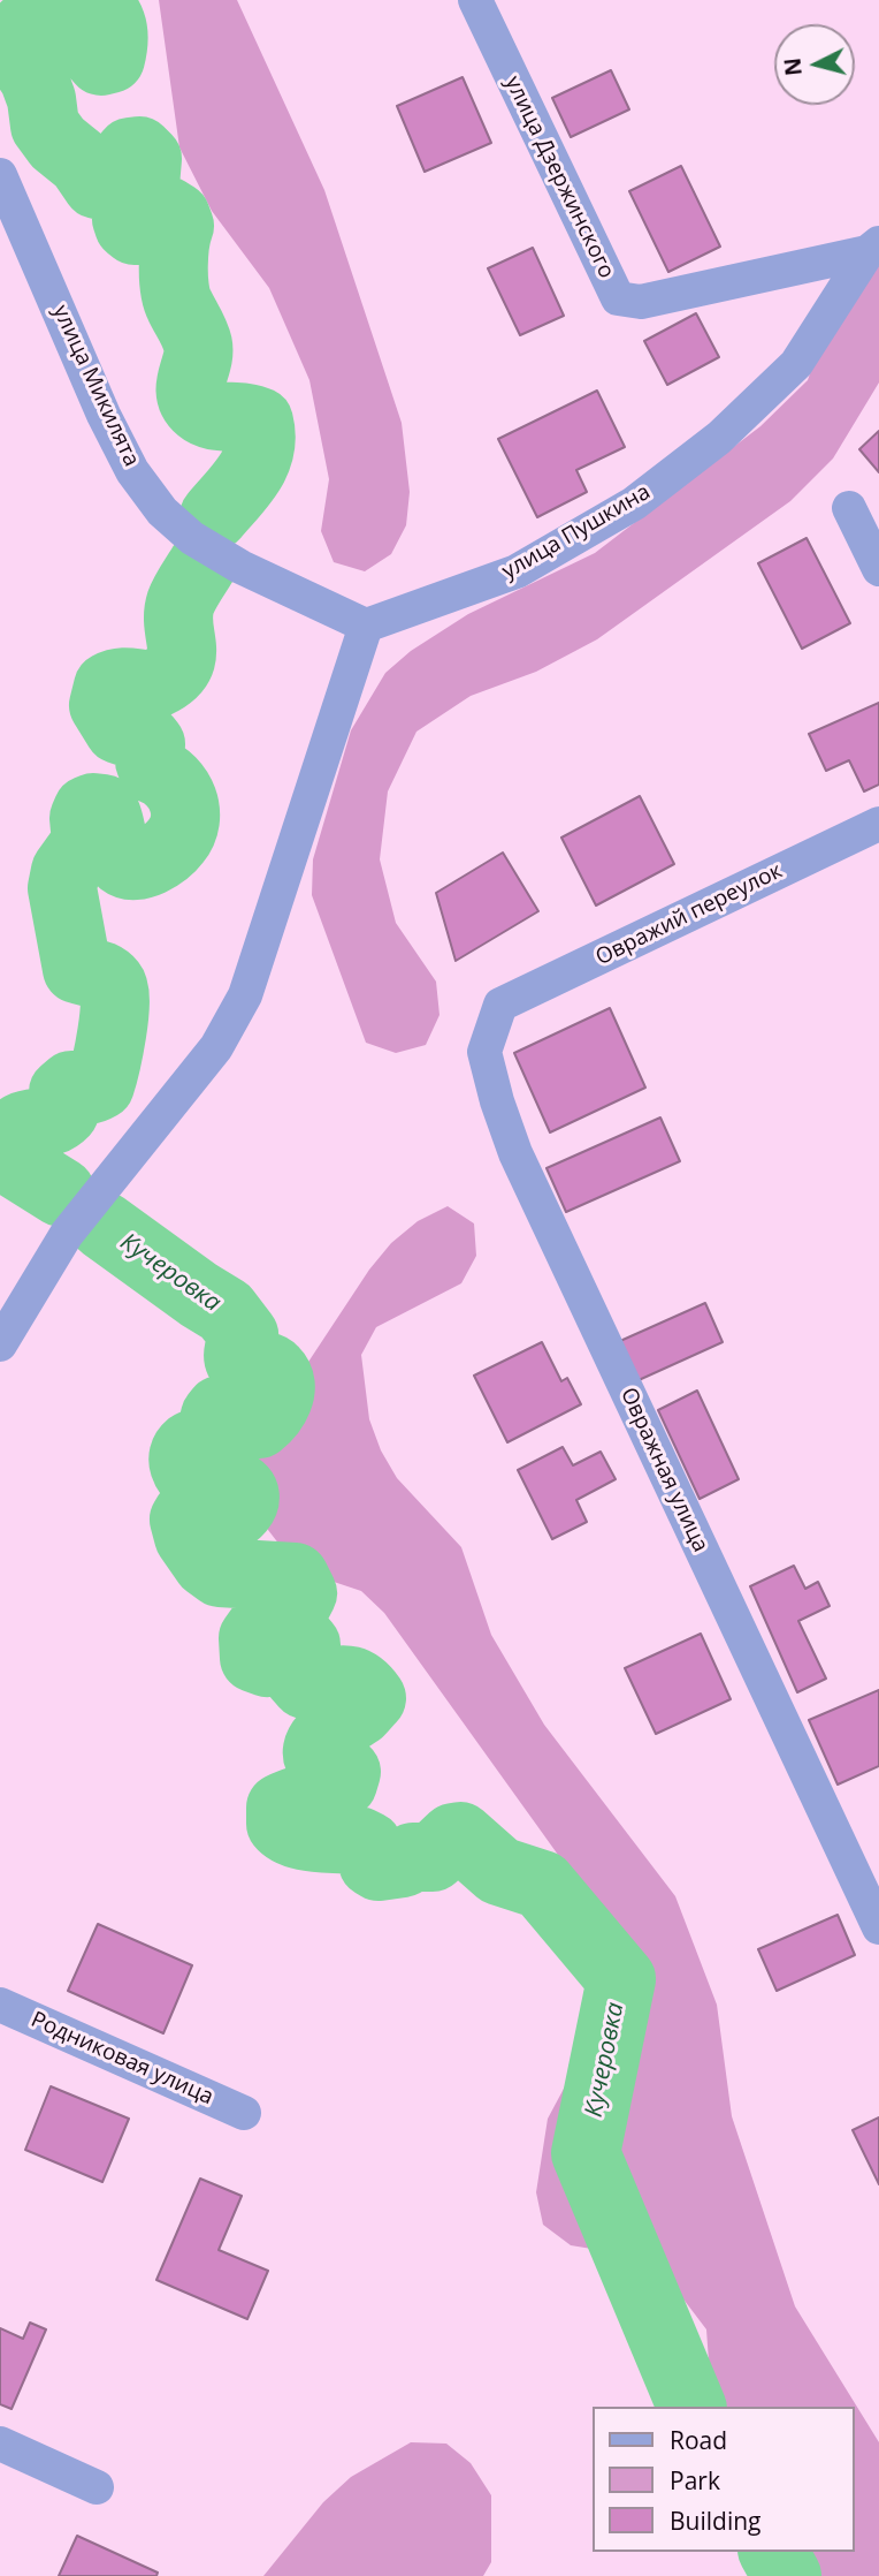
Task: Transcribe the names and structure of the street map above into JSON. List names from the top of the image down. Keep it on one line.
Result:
{"streets":{"street":["улица Дзержинского","улица Микилята","улица Пушкина","Овражий переулок","Овражная улица","Родниковая улица"]},"crossings":[["улица Дзержинского","улица Пушкина"],["улица Микилята","улица Пушкина"],["Овражий переулок","Овражная улица"]],"water":["Кучеровка"],"legend":["Road","Park","Building"],"north":"left"}
